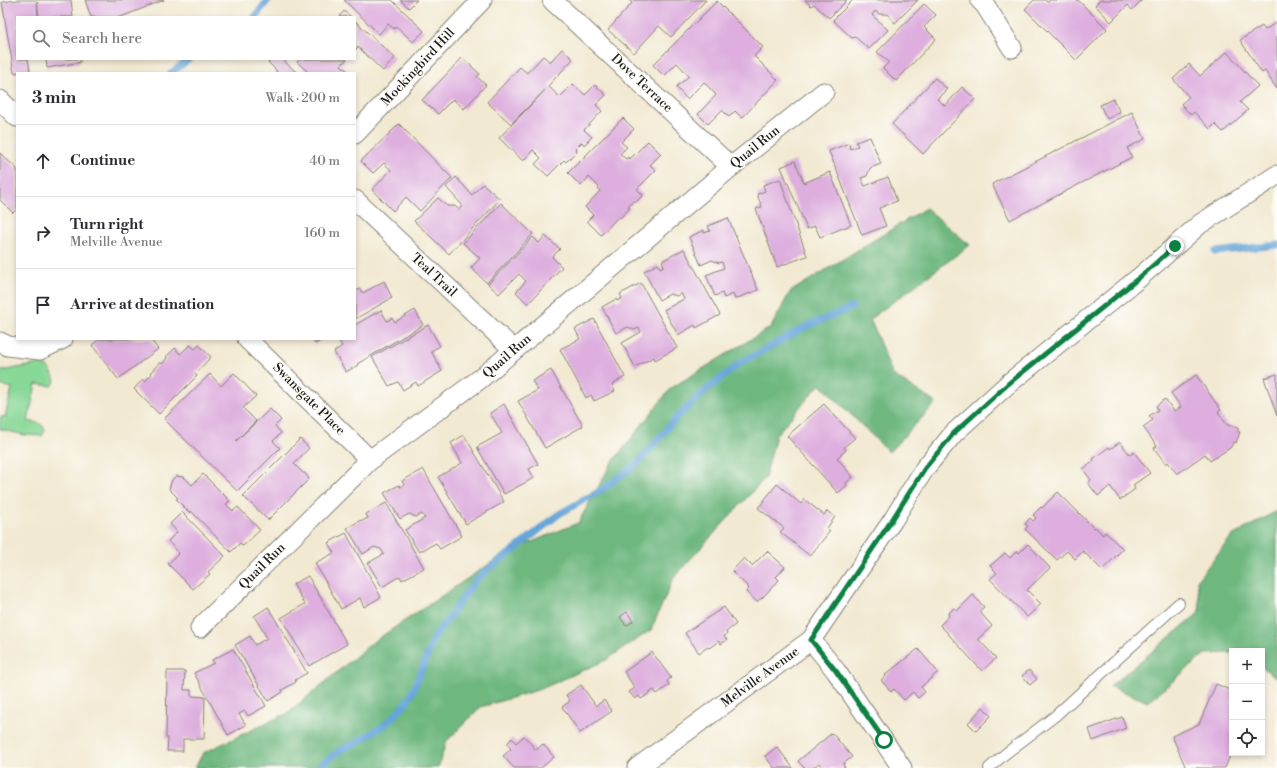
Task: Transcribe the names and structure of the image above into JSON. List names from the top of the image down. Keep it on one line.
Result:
{"streets":{"street":["Mockingbird Hill","Dove Terrace","Quail Run","Teal Trail","Swansgate Place","Melville Avenue"]},"crossings":[["Dove Terrace","Quail Run"],["Quail Run","Teal Trail"],["Quail Run","Swansgate Place"]],"page":{"search":"Search here","heading":["3 min","Walk · 200 m"],"list":[["Continue","40 m"],["Turn right","Melville Avenue","160 m"],"Arrive at destination"],"map_buttons":["+","−"]}}
